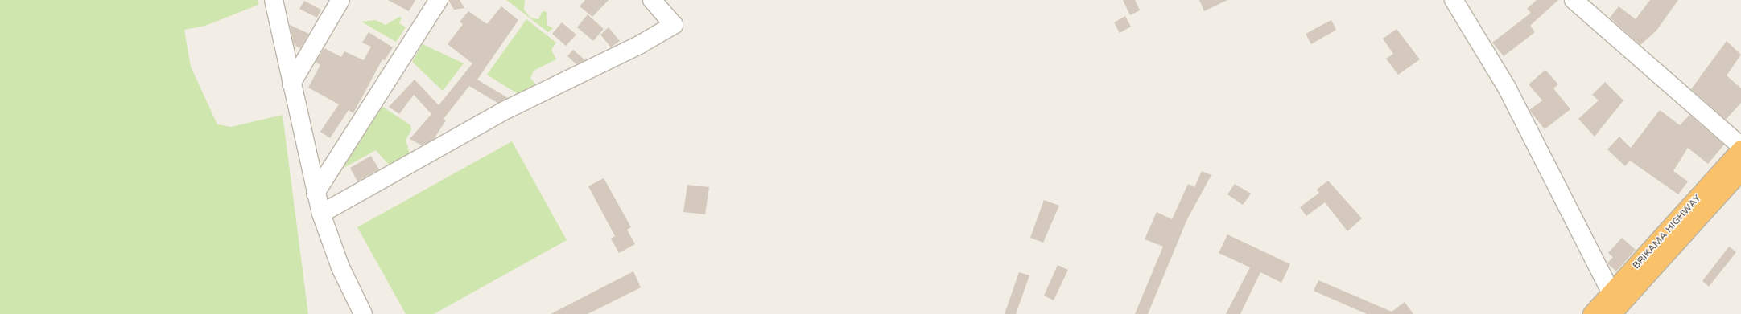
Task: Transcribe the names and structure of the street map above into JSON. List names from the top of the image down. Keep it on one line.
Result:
{"streets":{"highway":["BRIKAMA HIGHWAY"]}}
